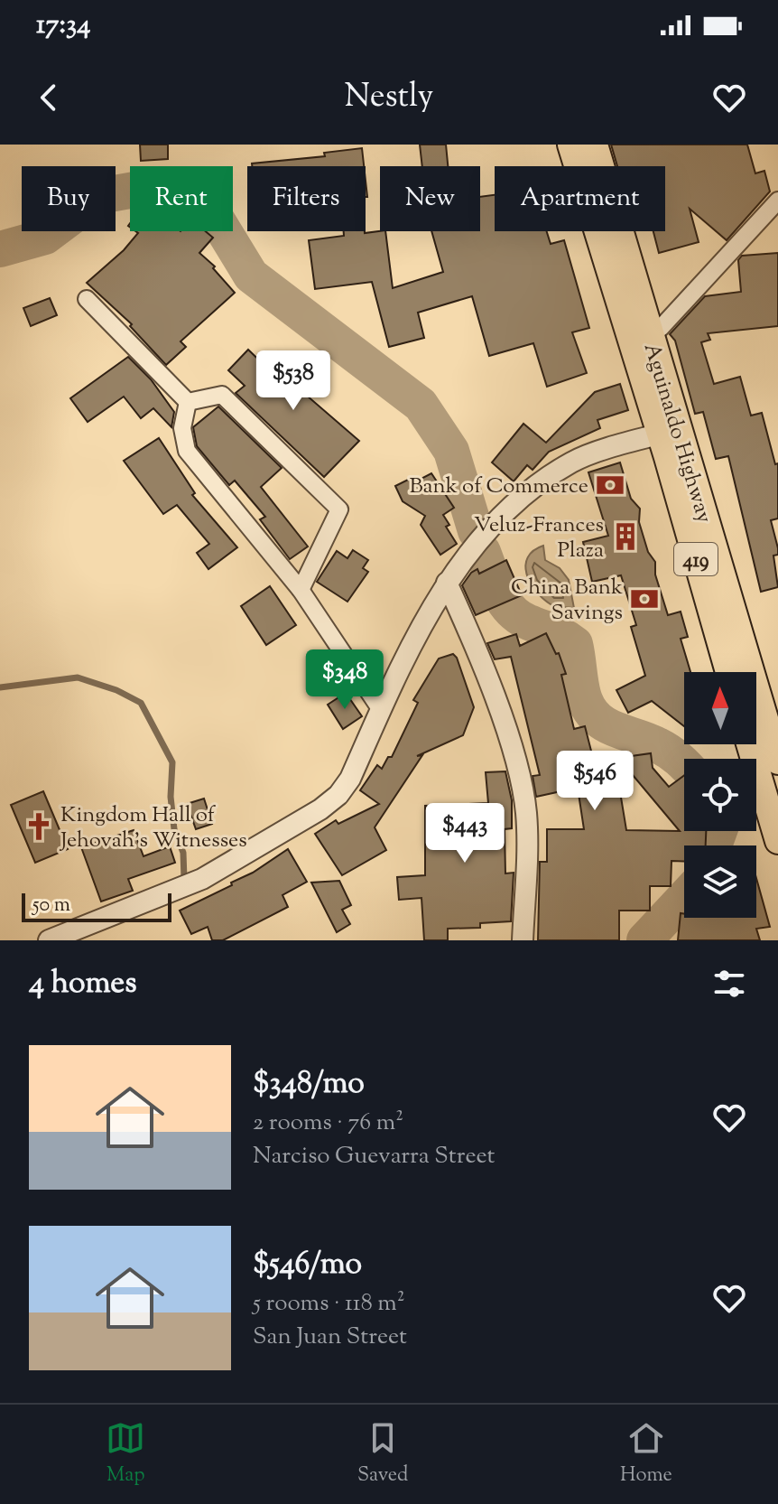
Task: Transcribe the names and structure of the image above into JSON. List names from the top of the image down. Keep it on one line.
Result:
{"streets":{"highway":["Aguinaldo Highway","419"]},"places":{"bank":["Bank of Commerce","China Bank Savings"],"building":["Veluz-Frances Plaza"],"church":["Kingdom Hall of Jehovah's Witnesses"]},"scale_bar":"50 m","north":"top","page":{"status":"17:34","header":"Nestly","chip":["Buy","Rent","Filters","New","Apartment"],"price":["$538","$348","$546","$443"],"scale":"50 m","heading":"4 homes","list":[{"name":"$348/mo","note":"2 rooms · 76 m² · Narciso Guevarra Street"},{"name":"$546/mo","note":"5 rooms · 118 m² · San Juan Street"}],"tabs":["Map","Saved","Home"]}}
